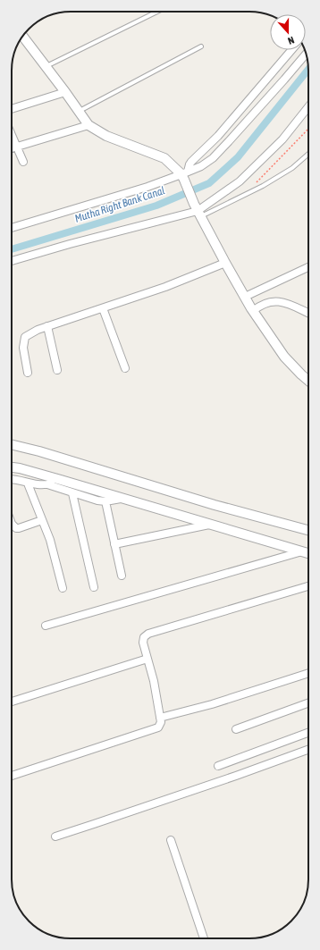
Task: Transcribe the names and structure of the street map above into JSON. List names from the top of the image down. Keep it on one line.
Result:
{"water":["Mutha Right Bank Canal"],"north":"bottom"}
